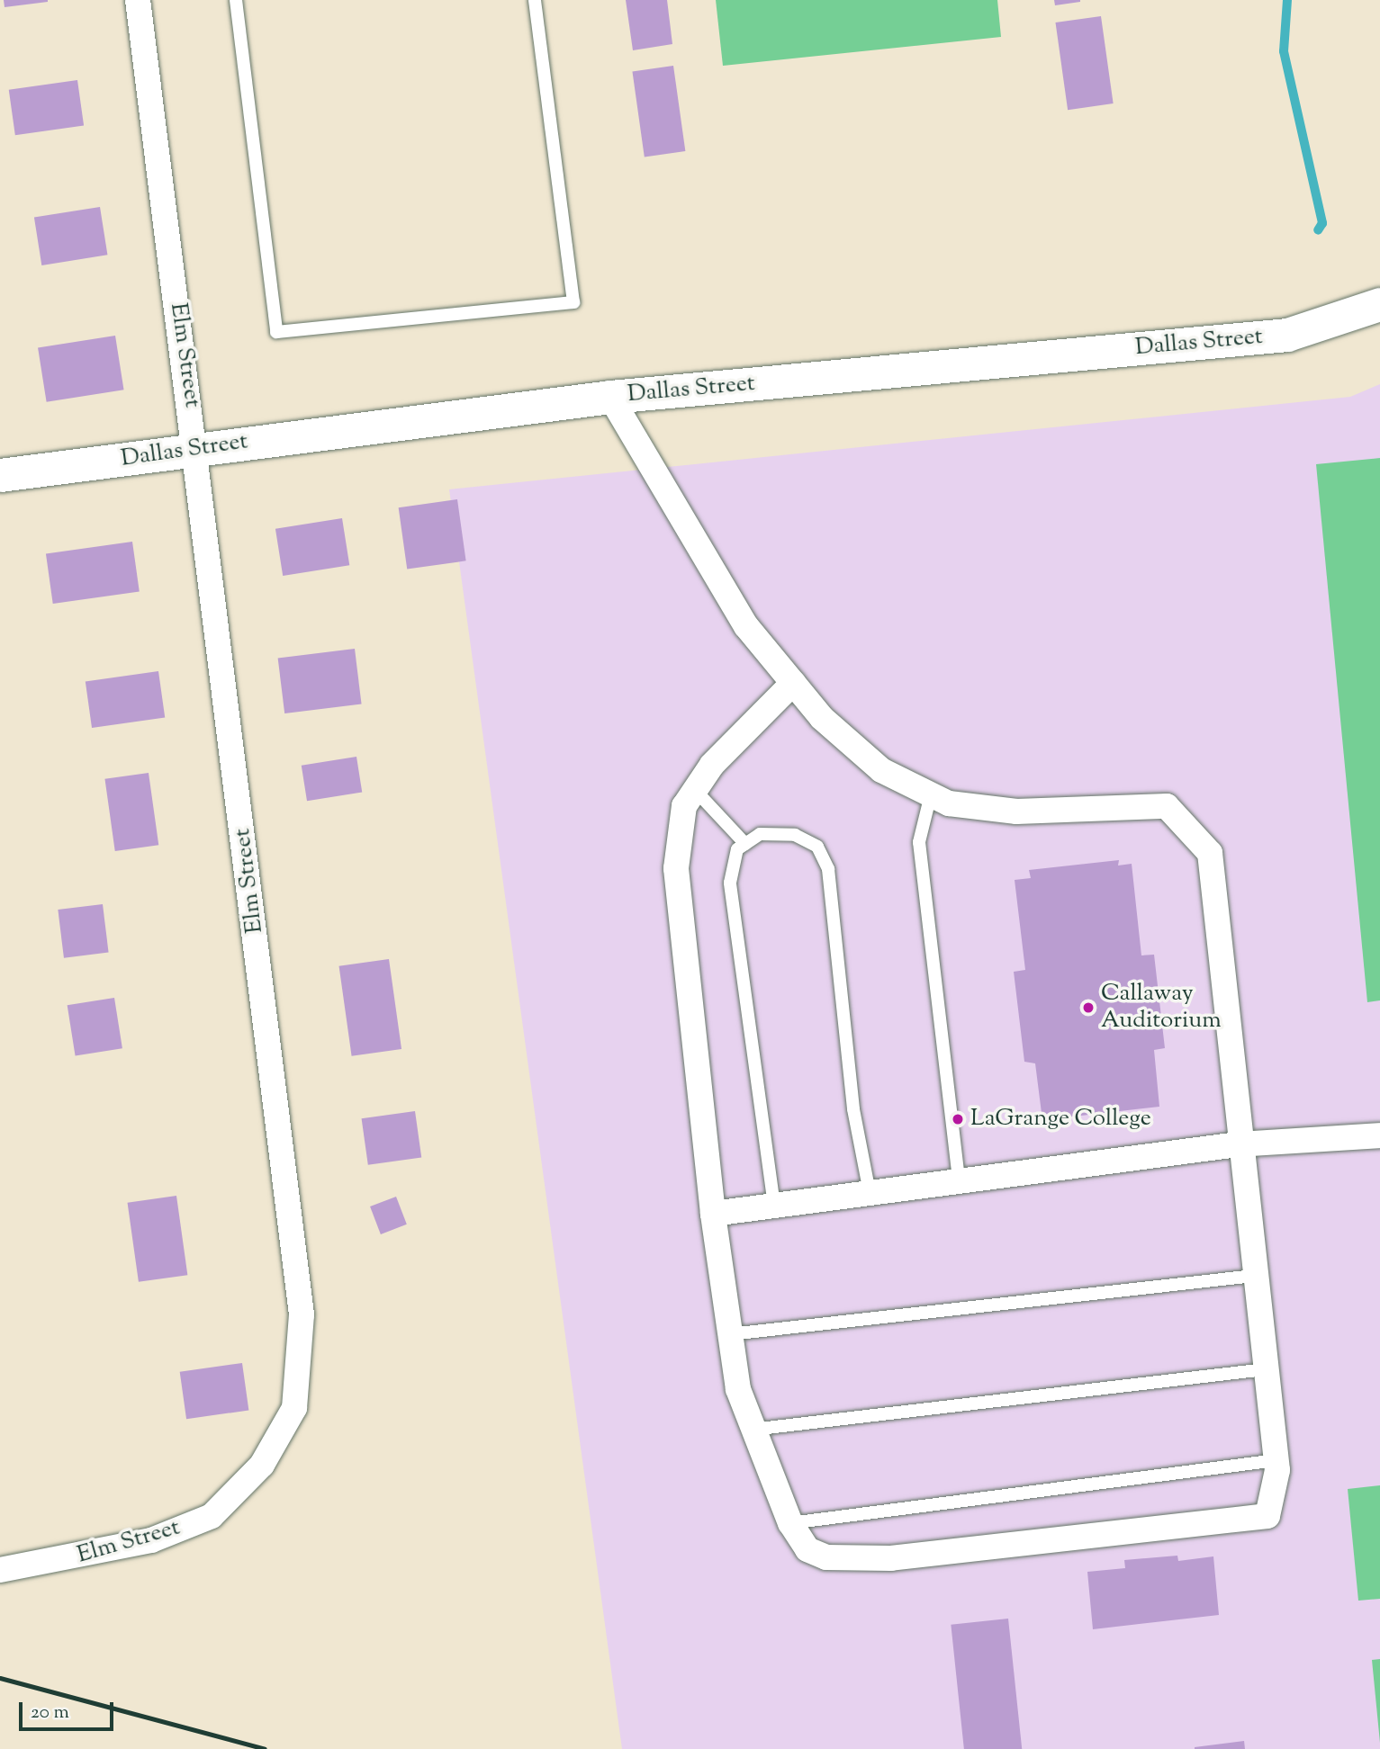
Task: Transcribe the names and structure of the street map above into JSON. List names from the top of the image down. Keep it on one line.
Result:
{"streets":{"street":["Dallas Street","Elm Street"]},"crossings":[["Dallas Street","Elm Street"]],"places":["Callaway Auditorium","LaGrange College"],"scale_bar":"20 m"}
